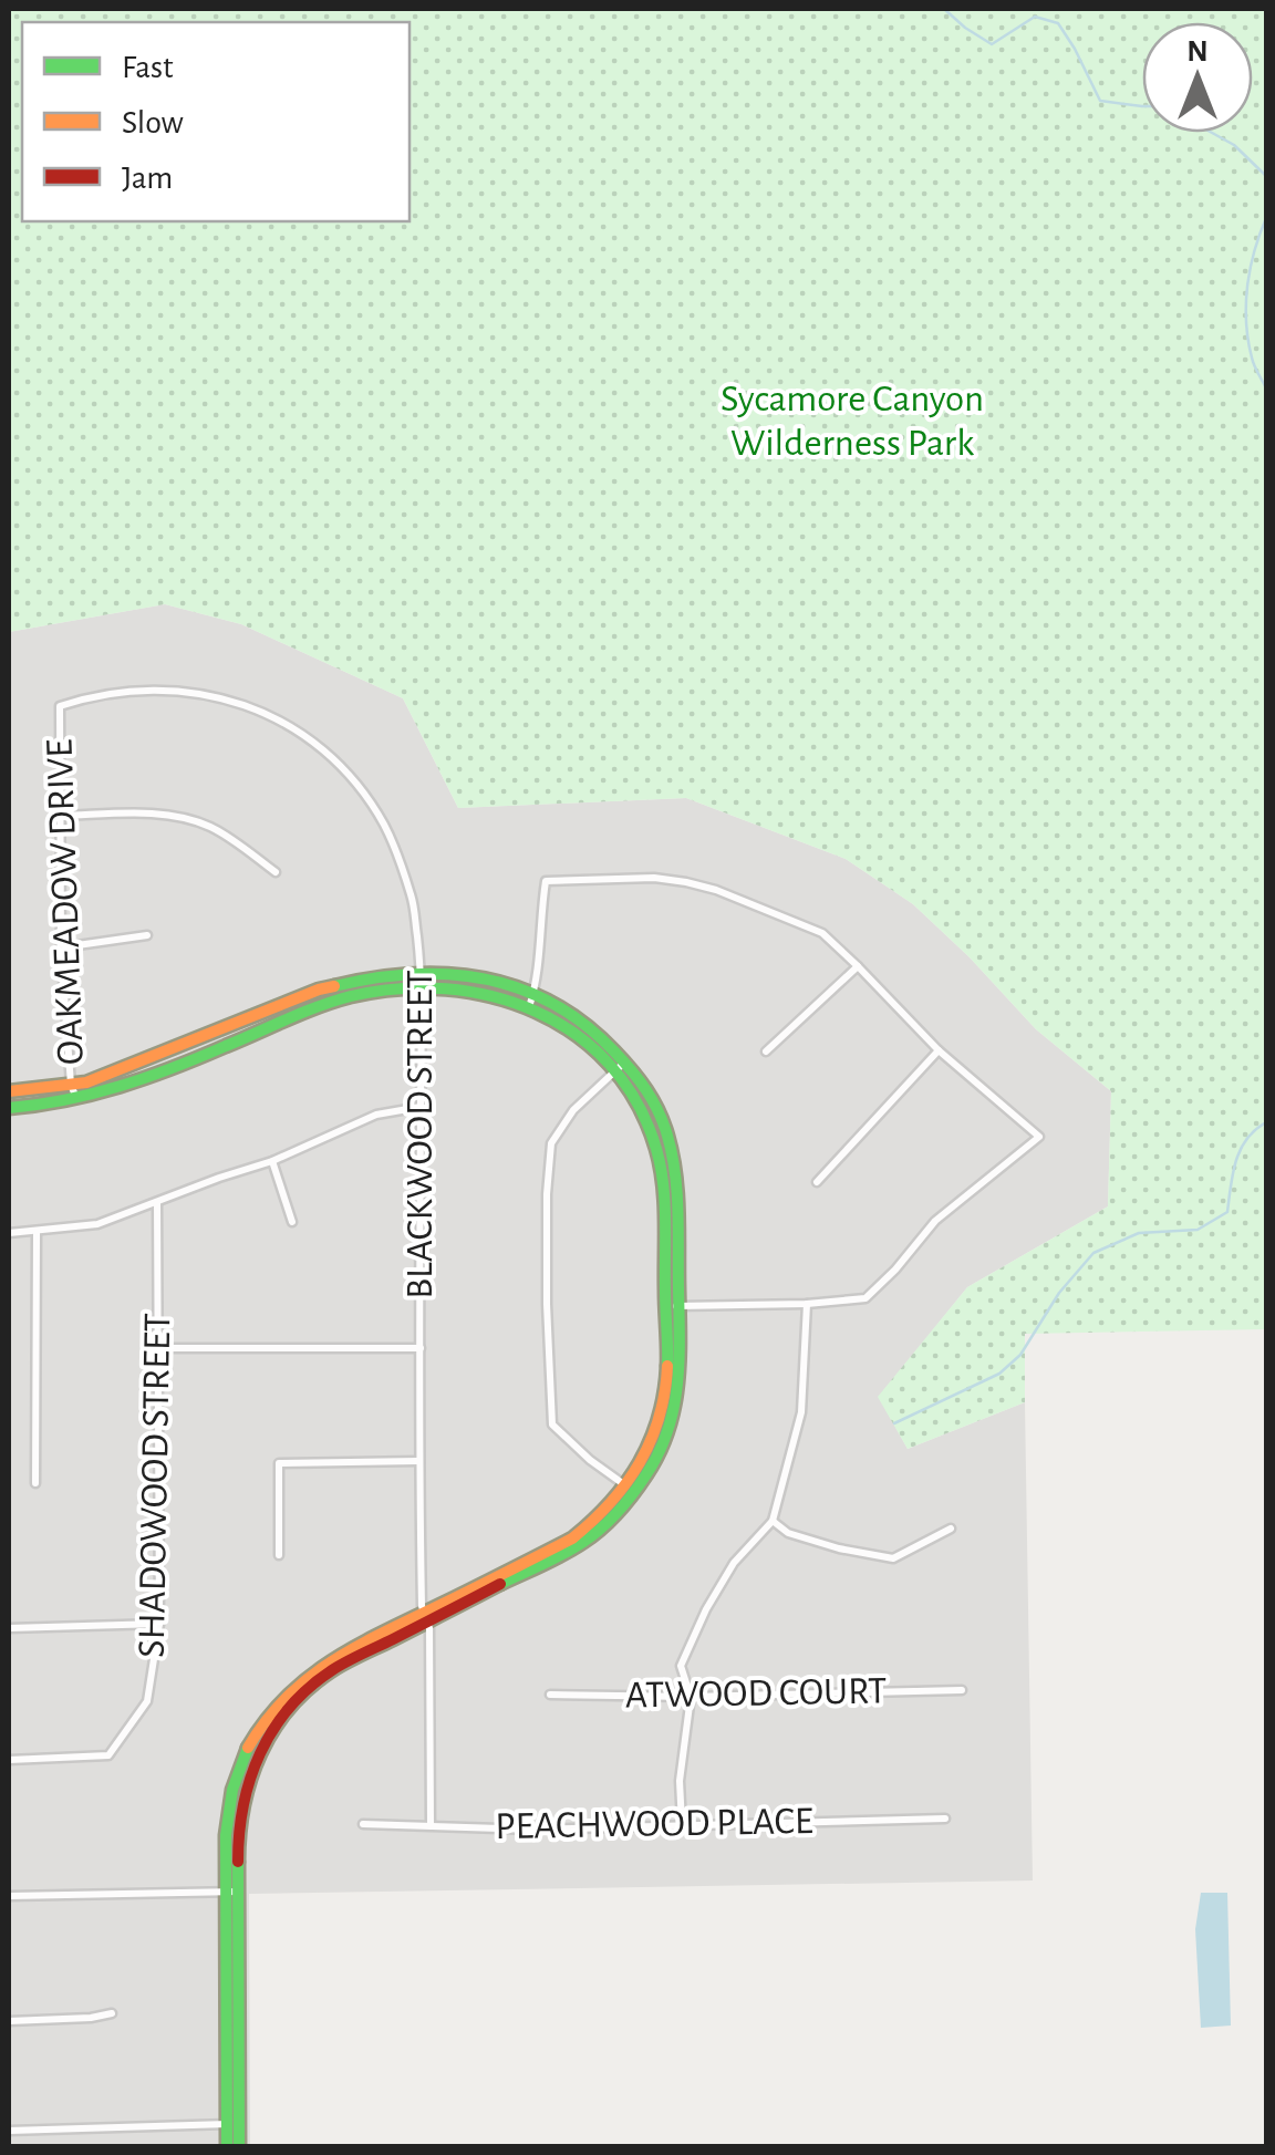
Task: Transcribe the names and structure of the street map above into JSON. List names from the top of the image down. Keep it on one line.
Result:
{"streets":{"street":["OAKMEADOW DRIVE","BLACKWOOD STREET","SHADOWOOD STREET","ATWOOD COURT","PEACHWOOD PLACE"]},"crossings":[["OAKMEADOW DRIVE","BLACKWOOD STREET"],["BLACKWOOD STREET","PEACHWOOD PLACE"]],"parks":["Sycamore Canyon Wilderness Park"],"legend":["Fast","Slow","Jam"],"north":"top"}
